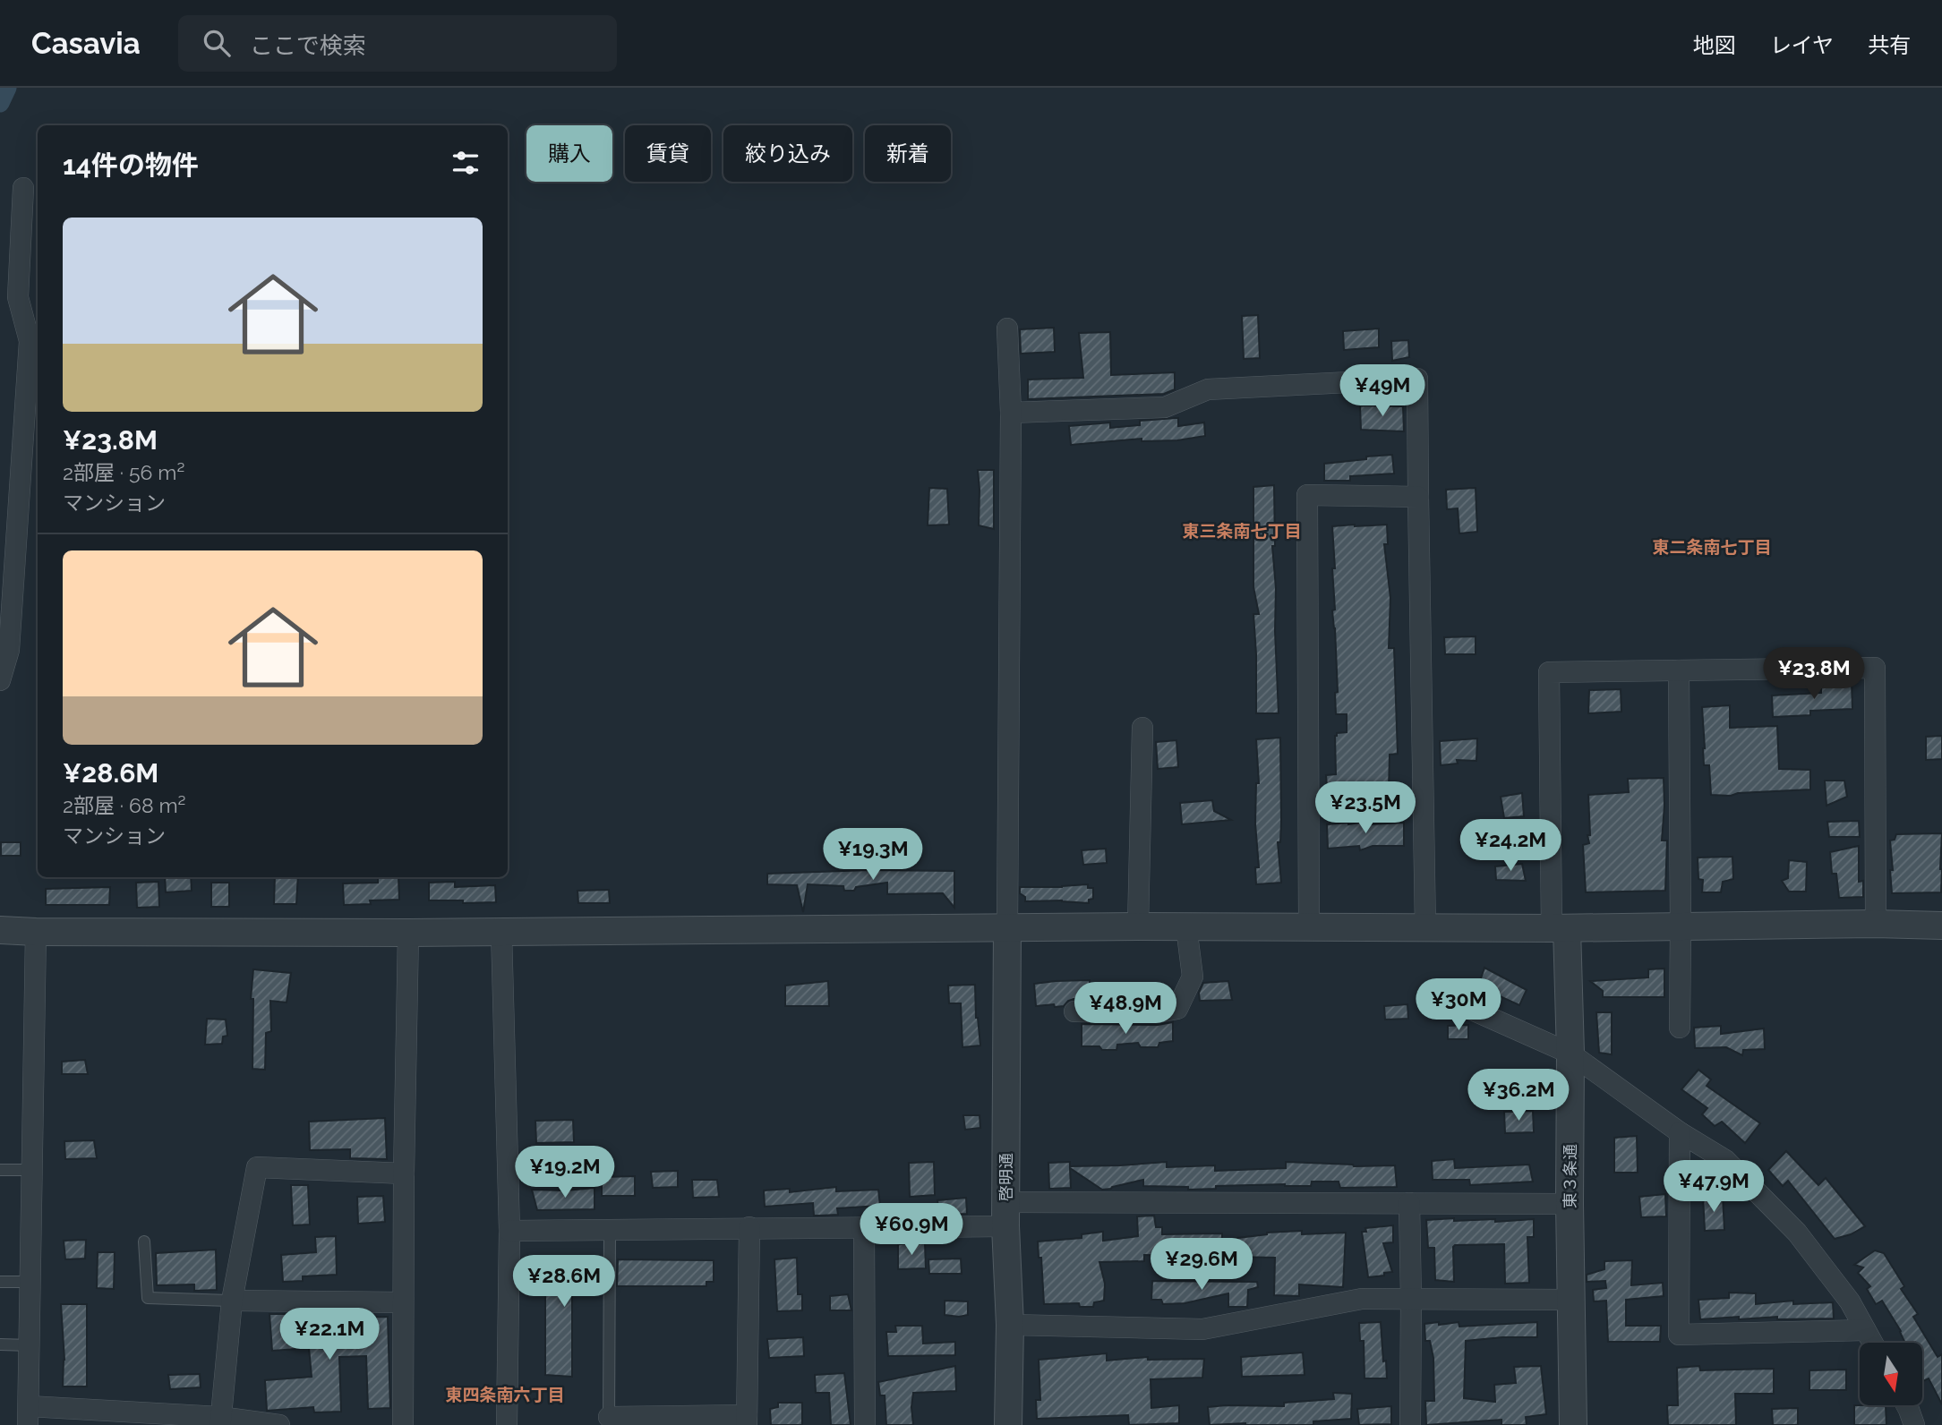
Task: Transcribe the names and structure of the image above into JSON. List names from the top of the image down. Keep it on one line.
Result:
{"streets":{"street":["東３条通","啓明通"]},"districts":["東三条南七丁目","東二条南七丁目","東四条南六丁目"],"north":"bottom","page":{"header":"Casavia","search":"ここで検索","nav":["地図","レイヤ","共有"],"chip":["購入","賃貸","絞り込み","新着"],"heading":"14件の物件","list":[{"name":"¥23.8M","note":"2部屋 · 56 m² · マンション"},{"name":"¥28.6M","note":"2部屋 · 68 m² · マンション"}],"price":["¥49M","¥23.8M","¥23.5M","¥24.2M","¥19.3M","¥30M","¥48.9M","¥36.2M","¥19.2M","¥47.9M","¥60.9M","¥29.6M","¥28.6M","¥22.1M"]}}
